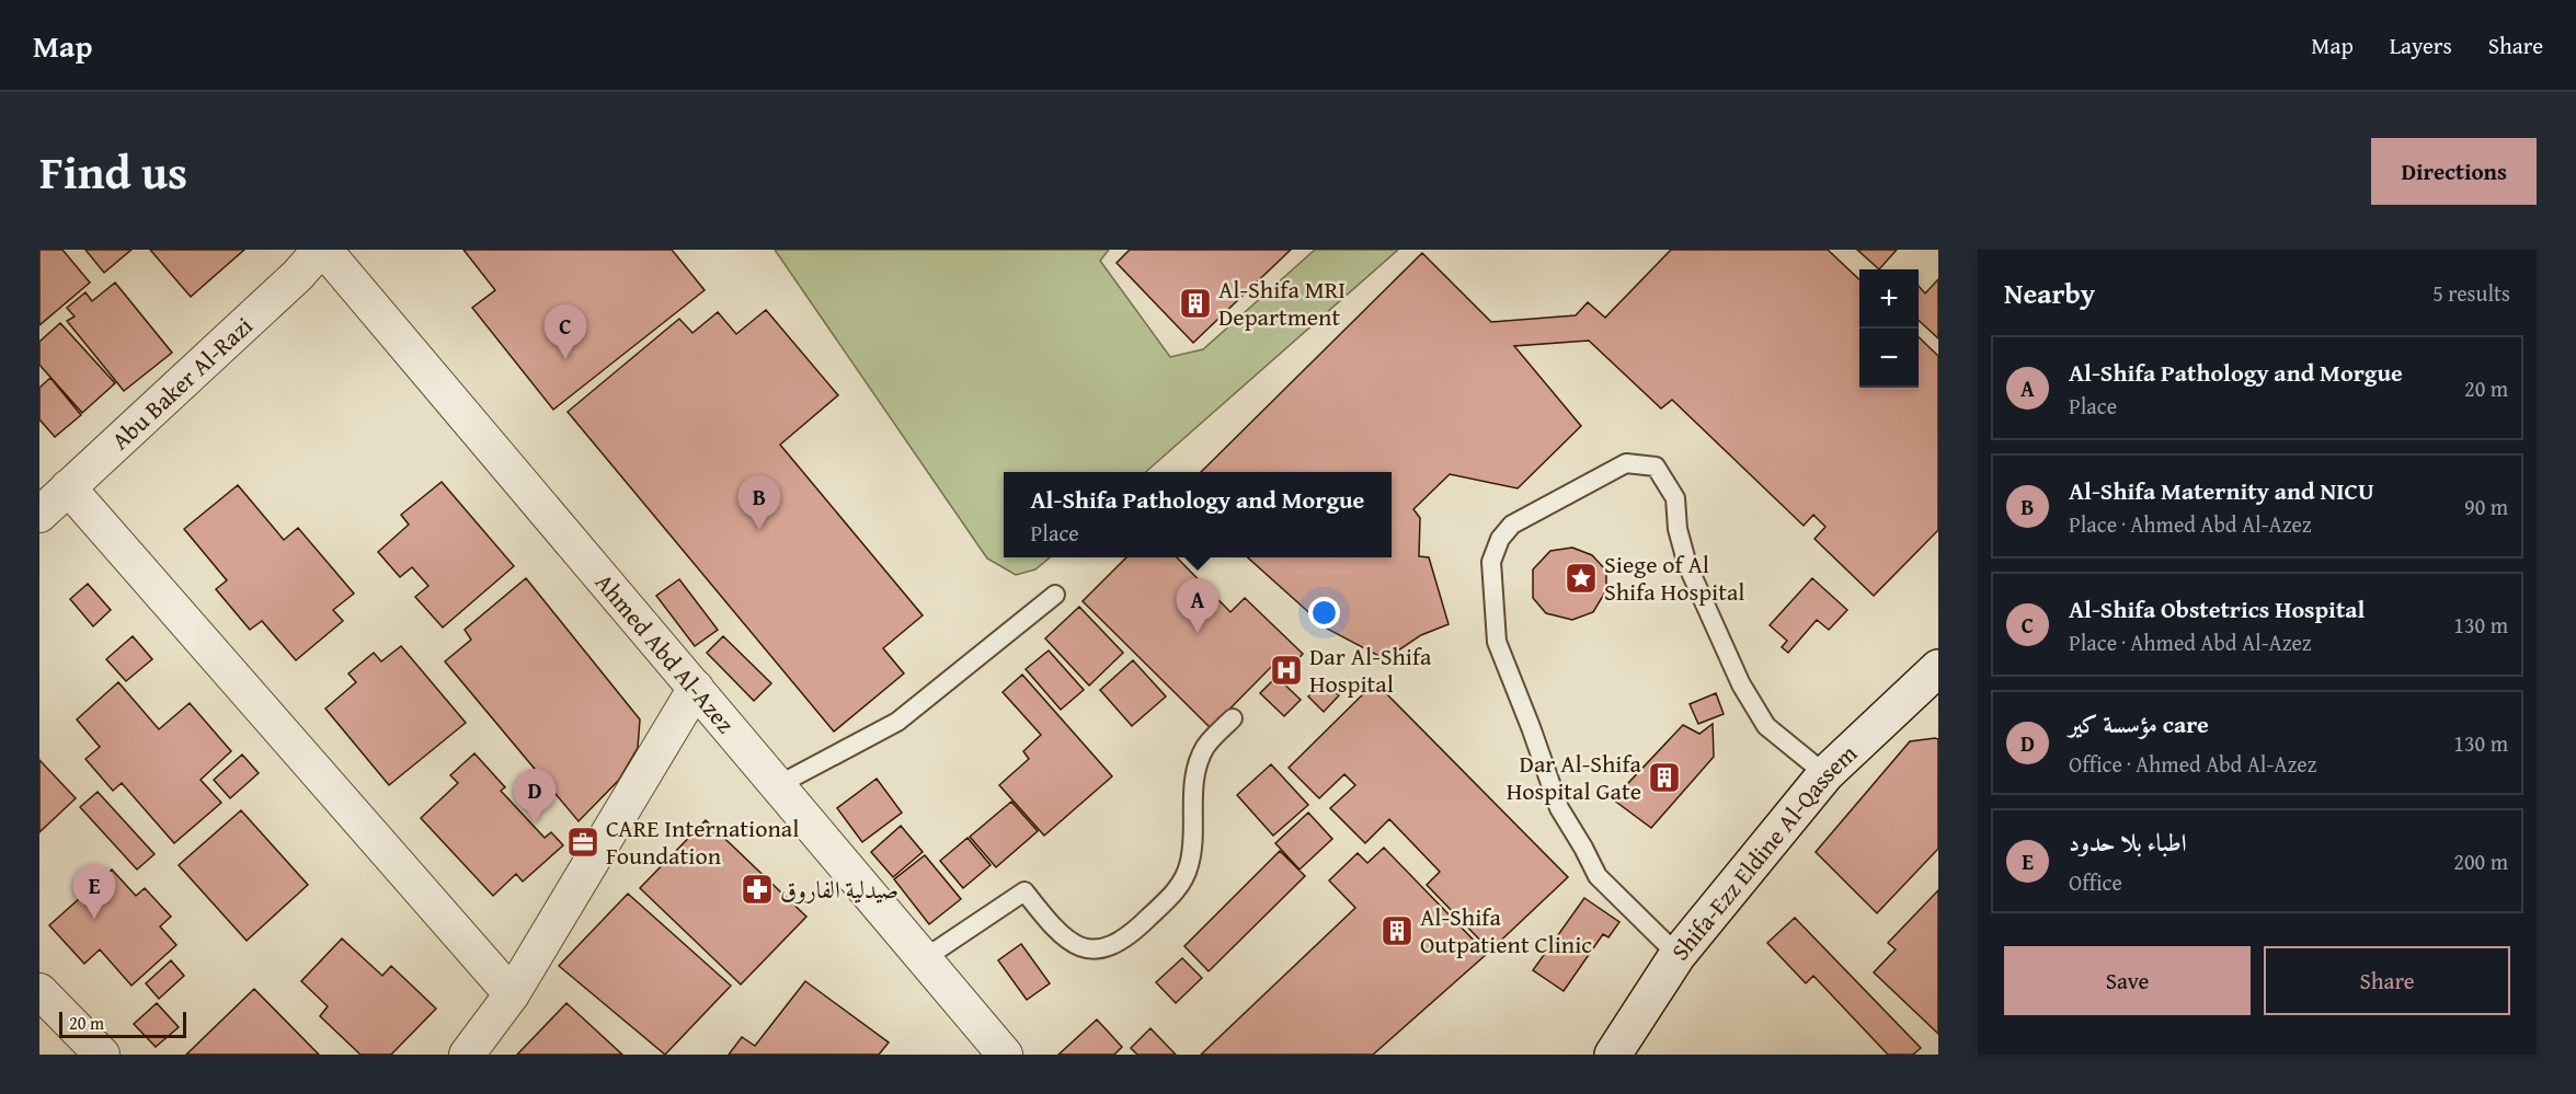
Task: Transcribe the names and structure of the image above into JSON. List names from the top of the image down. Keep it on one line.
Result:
{"streets":{"main road":["Shifa-Ezz Eldine Al-Qassem"],"street":["Abu Baker Al-Razi","Ahmed Abd Al-Azez"]},"crossings":[["Abu Baker Al-Razi","Ahmed Abd Al-Azez"]],"places":{"building":["Al-Shifa MRI Department","Dar Al-Shifa Hospital Gate","Al-Shifa Outpatient Clinic"],"place":["Siege of Al Shifa Hospital"],"hospital":["Dar Al-Shifa Hospital"],"office":["CARE International Foundation"],"pharmacy":["صيدلية الفاروق"]},"scale_bar":"20 m","page":{"header":"Map","nav":["Map","Layers","Share"],"title":"Find us","buttons":["Directions",["Save","Share"]],"heading":["Nearby","5 results"],"map_buttons":["+","−"],"pins":["C","B","A","D","E"],"list":[{"mark":"A","name":"Al-Shifa Pathology and Morgue","note":"Place","value":"20 m"},{"mark":"B","name":"Al-Shifa Maternity and NICU","note":"Place · Ahmed Abd Al-Azez","value":"90 m"},{"mark":"C","name":"Al-Shifa Obstetrics Hospital","note":"Place · Ahmed Abd Al-Azez","value":"130 m"},{"mark":"D","name":"مؤسسة كير care","note":"Office · Ahmed Abd Al-Azez","value":"130 m"},{"mark":"E","name":"اطباء بلا حدود","note":"Office","value":"200 m"}],"popup":["Al-Shifa Pathology and Morgue","Place"],"scale":"20 m"}}
